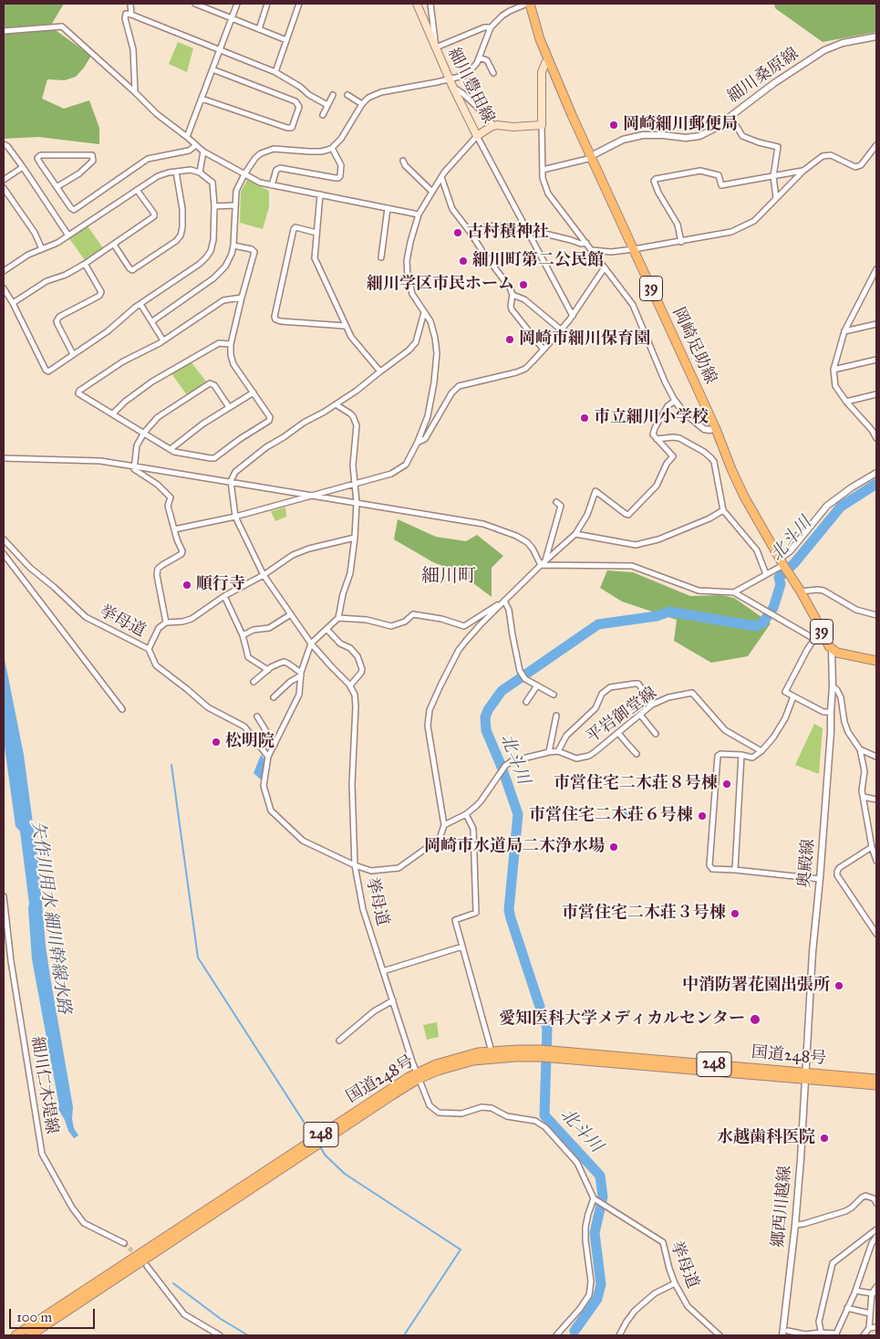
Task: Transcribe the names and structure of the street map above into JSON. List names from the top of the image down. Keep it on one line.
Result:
{"streets":{"main road":["細川豊田線","39","岡崎足助線","国道248号","248"],"street":["細川桑原線","挙母道","平岩御堂線","奥殿線","細川仁木堤線","郷西川越線"]},"crossings":[["細川桑原線","岡崎足助線"],["39","岡崎足助線"],["39","奥殿線"],["岡崎足助線","奥殿線"],["挙母道","国道248号"],["奥殿線","国道248号"],["奥殿線","郷西川越線"],["国道248号","郷西川越線"]],"districts":["細川町"],"water":["北斗川","矢作川用水 細川幹線水路"],"places":["岡崎細川郵便局","古村積神社","細川町第二公民館","細川学区市民ホーム","岡崎市細川保育園","市立細川小学校","順行寺","松明院","市営住宅二木荘８号棟","市営住宅二木荘６号棟","岡崎市水道局二木浄水場","市営住宅二木荘３号棟","中消防署花園出張所","愛知医科大学メディカルセンター","水越歯科医院"],"scale_bar":"100 m"}
